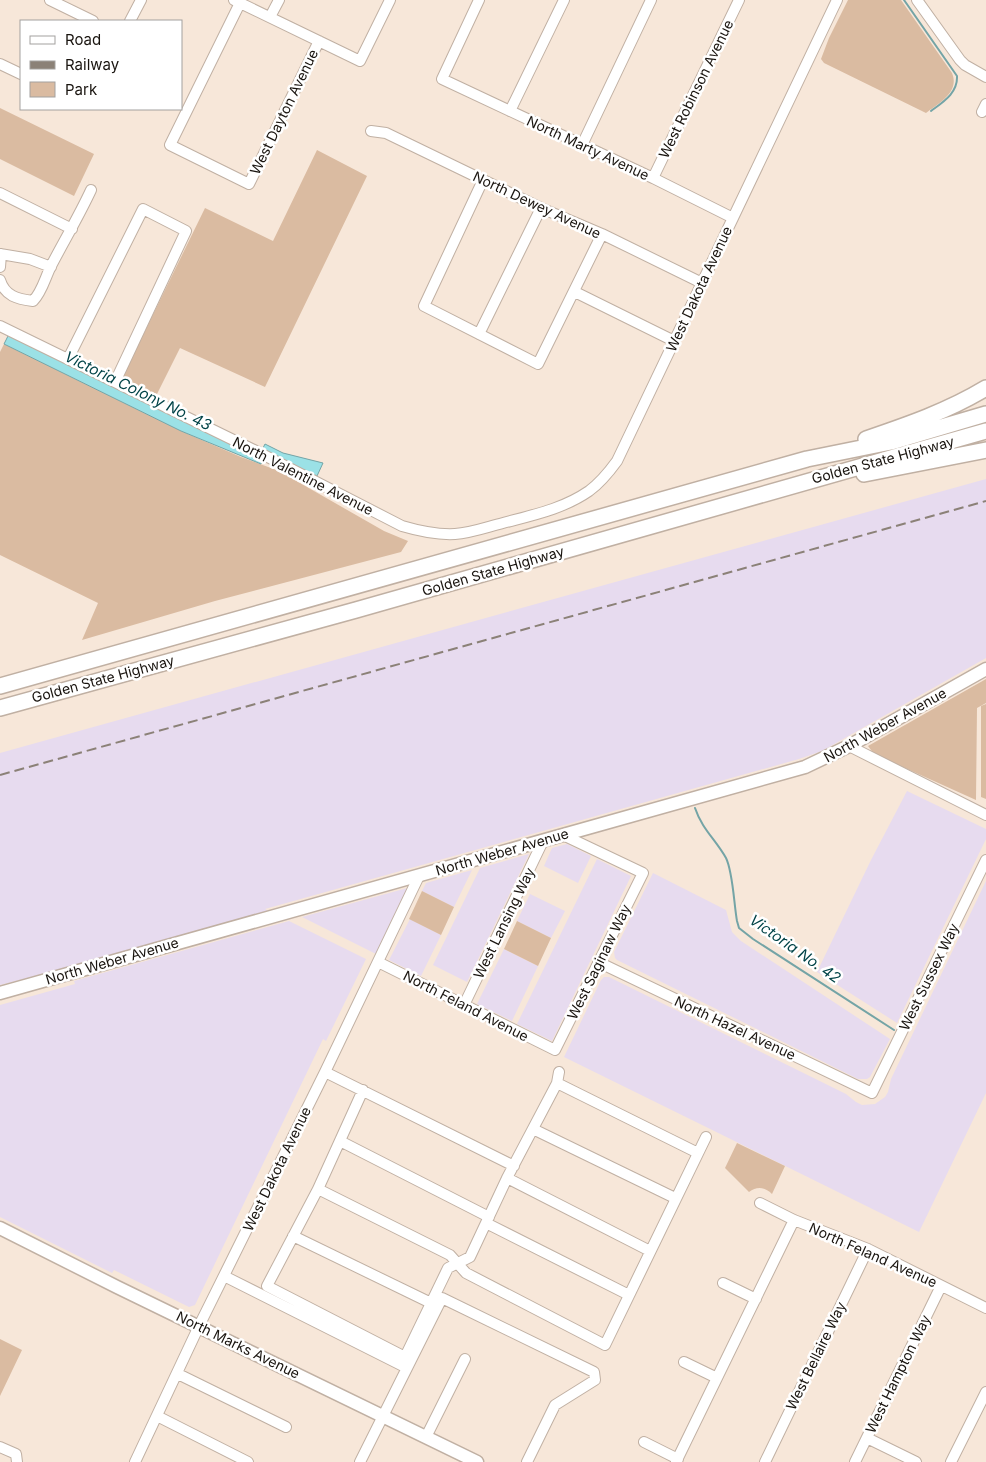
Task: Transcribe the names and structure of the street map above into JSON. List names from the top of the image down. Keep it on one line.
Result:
{"streets":{"highway":["Golden State Highway"],"main road":["North Weber Avenue","North Marks Avenue"],"street":["West Robinson Avenue","West Dayton Avenue","North Marty Avenue","North Dewey Avenue","West Dakota Avenue","North Valentine Avenue","West Lansing Way","West Saginaw Way","West Sussex Way","North Feland Avenue","North Hazel Avenue","West Bellaire Way","West Hampton Way"]},"crossings":[["West Robinson Avenue","North Marty Avenue"],["North Marty Avenue","West Dakota Avenue"],["North Dewey Avenue","West Dakota Avenue"],["West Dakota Avenue","North Valentine Avenue"],["West Dakota Avenue","North Weber Avenue"],["West Dakota Avenue","North Feland Avenue"],["West Dakota Avenue","North Marks Avenue"],["North Weber Avenue","West Lansing Way"],["North Weber Avenue","West Saginaw Way"],["West Lansing Way","North Feland Avenue"],["West Saginaw Way","North Feland Avenue"],["West Saginaw Way","North Hazel Avenue"],["West Sussex Way","North Hazel Avenue"],["North Feland Avenue","West Bellaire Way"],["North Feland Avenue","West Hampton Way"]],"water":["Victoria Colony No. 43","Victoria No. 42"],"legend":["Road","Railway","Park"]}
